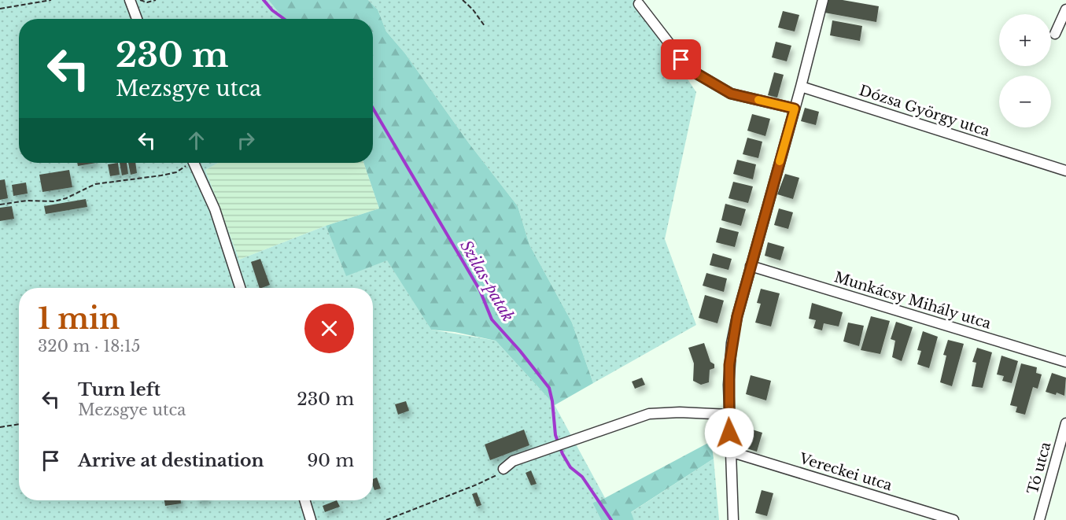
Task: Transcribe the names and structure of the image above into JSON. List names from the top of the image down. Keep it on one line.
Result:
{"streets":{"street":["Dózsa György utca","Munkácsy Mihály utca","Tó utca","Vereckei utca"]},"water":["Szilas-patak"],"page":{"map_buttons":["+","−"],"turn":["230 m","Mezsgye utca"],"heading":["1 min","320 m · 18:15"],"list":[{"name":"Turn left","note":"Mezsgye utca","value":"230 m"},{"name":"Arrive at destination","value":"90 m"}]}}
